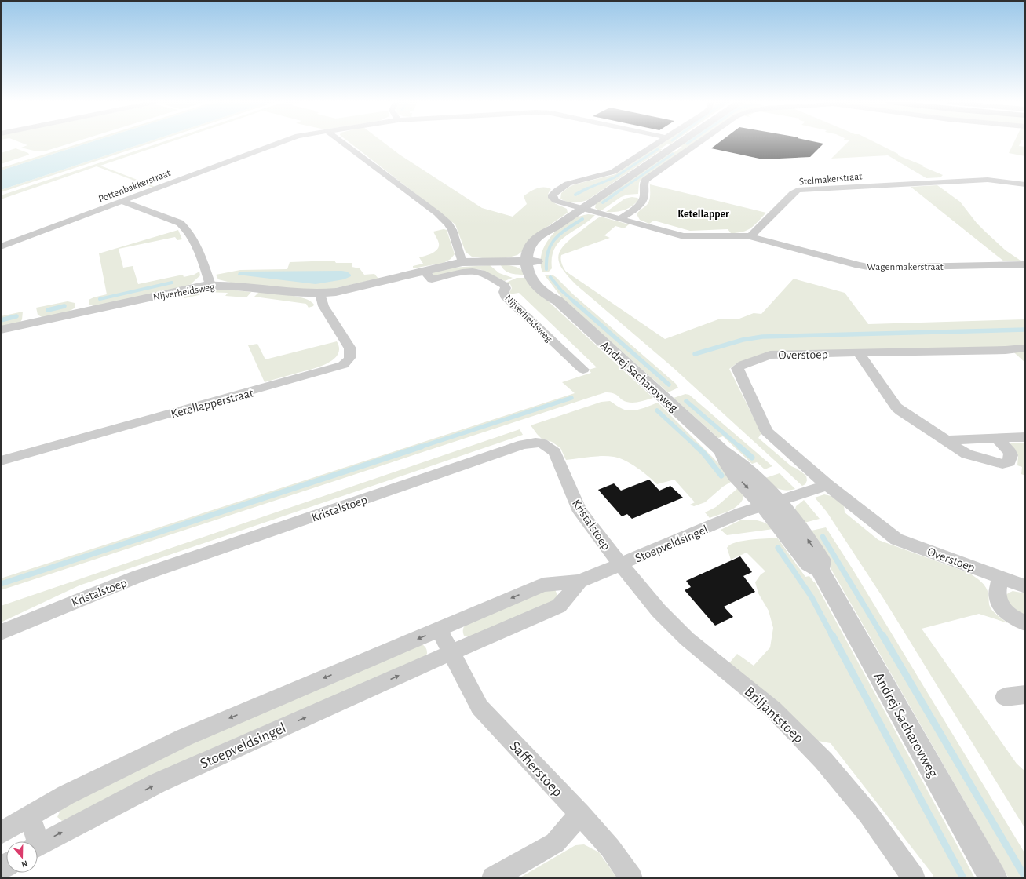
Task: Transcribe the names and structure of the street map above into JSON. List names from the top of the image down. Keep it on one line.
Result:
{"streets":{"street":["Stelmakerstraat","Pottenbakkerstraat","Wagenmakerstraat","Nijverheidsweg","Overstoep","Andrej Sacharovweg","Ketellapperstraat","Kristalstoep","Stoepveldsingel","Briljantstoep","Saffierstoep"]},"crossings":[["Stelmakerstraat","Wagenmakerstraat"],["Nijverheidsweg","Andrej Sacharovweg"],["Nijverheidsweg","Ketellapperstraat"],["Andrej Sacharovweg","Stoepveldsingel"],["Kristalstoep","Stoepveldsingel"],["Kristalstoep","Briljantstoep"],["Stoepveldsingel","Briljantstoep"],["Stoepveldsingel","Saffierstoep"]],"districts":["Ketellapper"],"north":"bottom"}
